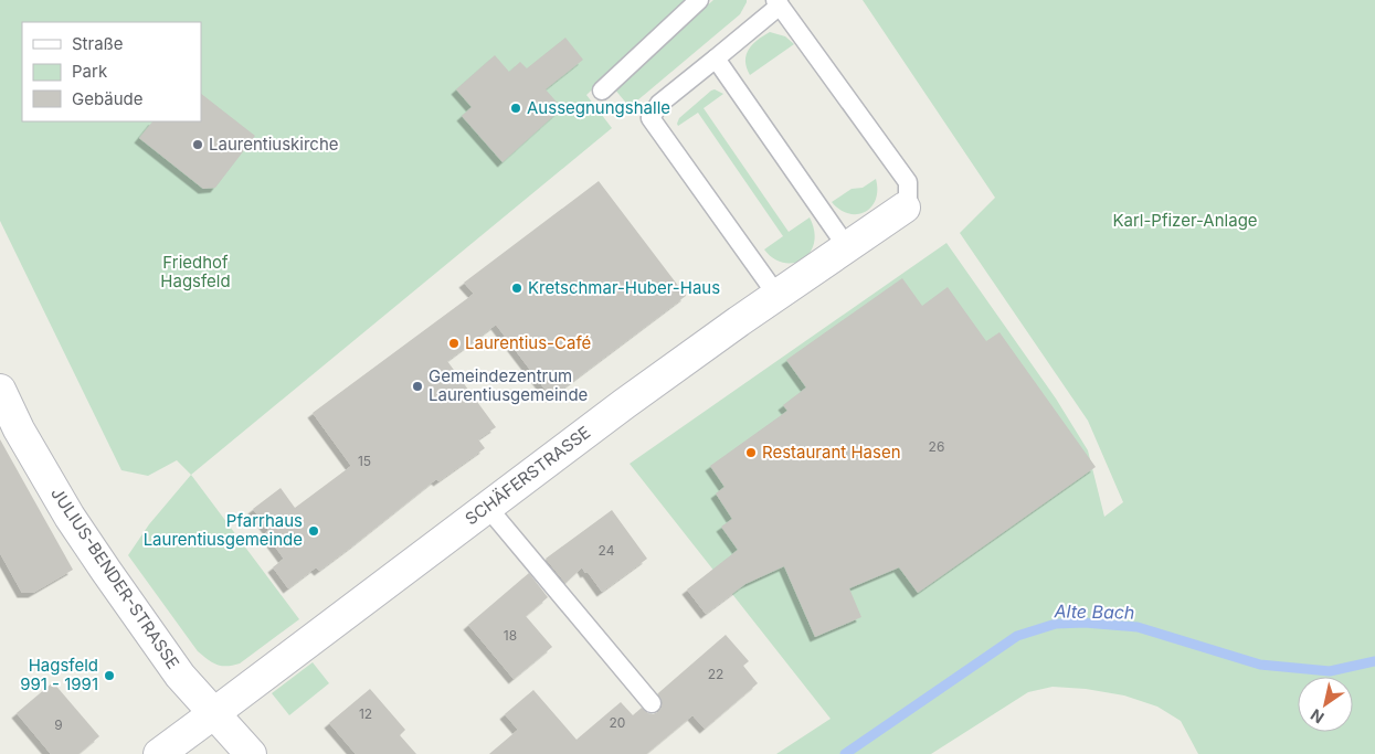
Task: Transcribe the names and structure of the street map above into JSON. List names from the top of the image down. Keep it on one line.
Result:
{"streets":{"street":["SCHÄFERSTRASSE","JULIUS-BENDER-STRASSE"]},"crossings":[["SCHÄFERSTRASSE","JULIUS-BENDER-STRASSE"]],"water":["Alte Bach"],"parks":["Karl-Pfizer-Anlage","Friedhof Hagsfeld"],"places":["Aussegnungshalle","Laurentiuskirche","Kretschmar-Huber-Haus","Laurentius-Café","Gemeindezentrum Laurentiusgemeinde","Restaurant Hasen","Pfarrhaus Laurentiusgemeinde","Hagsfeld 991 - 1991"],"house_numbers":["26","15","24","18","22","12","20","9"],"legend":["Straße","Park","Gebäude"],"north":"bottom left"}
